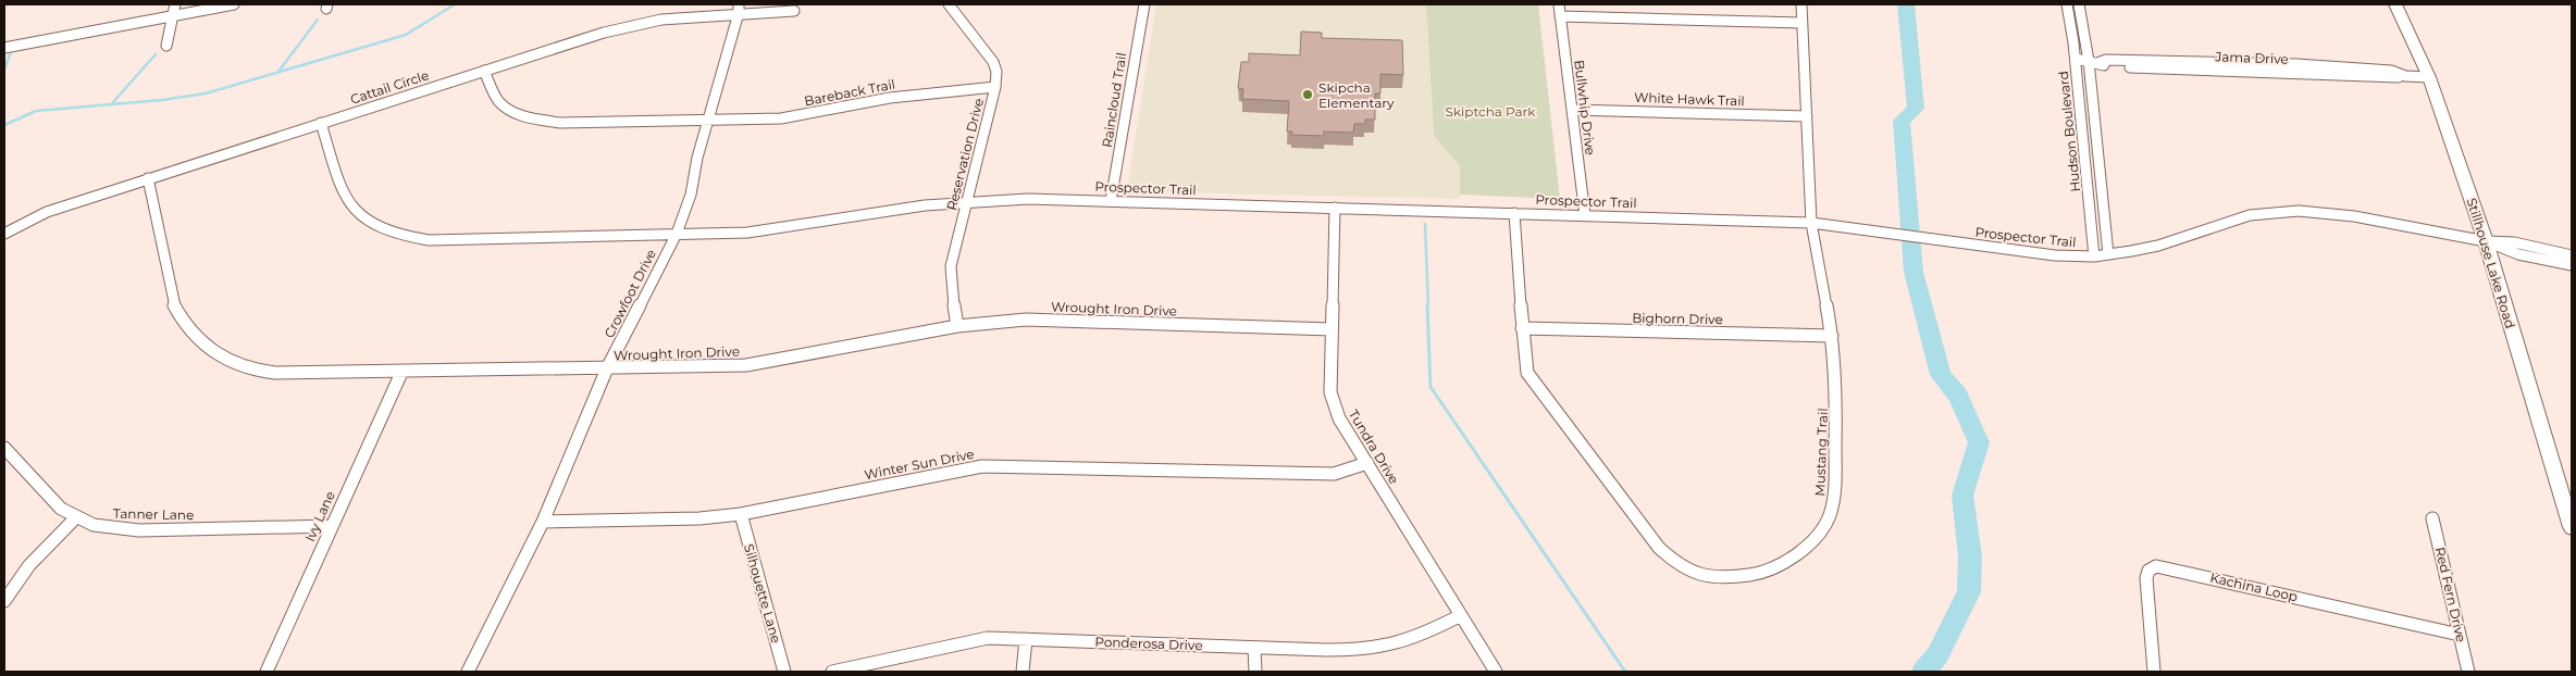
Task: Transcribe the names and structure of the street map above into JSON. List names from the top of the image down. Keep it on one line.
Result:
{"streets":{"main road":["Stillhouse Lake Road"],"street":["Jama Drive","Cattail Circle","Bareback Trail","White Hawk Trail","Raincloud Trail","Bullwhip Drive","Hudson Boulevard","Reservation Drive","Prospector Trail","Crowfoot Drive","Wrought Iron Drive","Bighorn Drive","Tundra Drive","Mustang Trail","Winter Sun Drive","Tanner Lane","Ivy Lane","Kachina Loop","Silhouette Lane","Red Fern Drive","Ponderosa Drive"]},"crossings":[["Jama Drive","Hudson Boulevard"],["Jama Drive","Stillhouse Lake Road"],["Cattail Circle","Bareback Trail"],["Cattail Circle","Prospector Trail"],["Cattail Circle","Crowfoot Drive"],["Cattail Circle","Wrought Iron Drive"],["Bareback Trail","Reservation Drive"],["Bareback Trail","Crowfoot Drive"],["White Hawk Trail","Bullwhip Drive"],["White Hawk Trail","Mustang Trail"],["Raincloud Trail","Prospector Trail"],["Bullwhip Drive","Prospector Trail"],["Hudson Boulevard","Prospector Trail"],["Reservation Drive","Prospector Trail"],["Reservation Drive","Wrought Iron Drive"],["Prospector Trail","Stillhouse Lake Road"],["Prospector Trail","Crowfoot Drive"],["Prospector Trail","Tundra Drive"],["Prospector Trail","Mustang Trail"],["Crowfoot Drive","Wrought Iron Drive"],["Crowfoot Drive","Winter Sun Drive"],["Wrought Iron Drive","Tundra Drive"],["Wrought Iron Drive","Ivy Lane"],["Bighorn Drive","Mustang Trail"],["Tundra Drive","Winter Sun Drive"],["Tundra Drive","Ponderosa Drive"],["Winter Sun Drive","Silhouette Lane"],["Tanner Lane","Ivy Lane"],["Kachina Loop","Red Fern Drive"]],"parks":["Skiptcha Park"],"places":["Skipcha Elementary"]}
